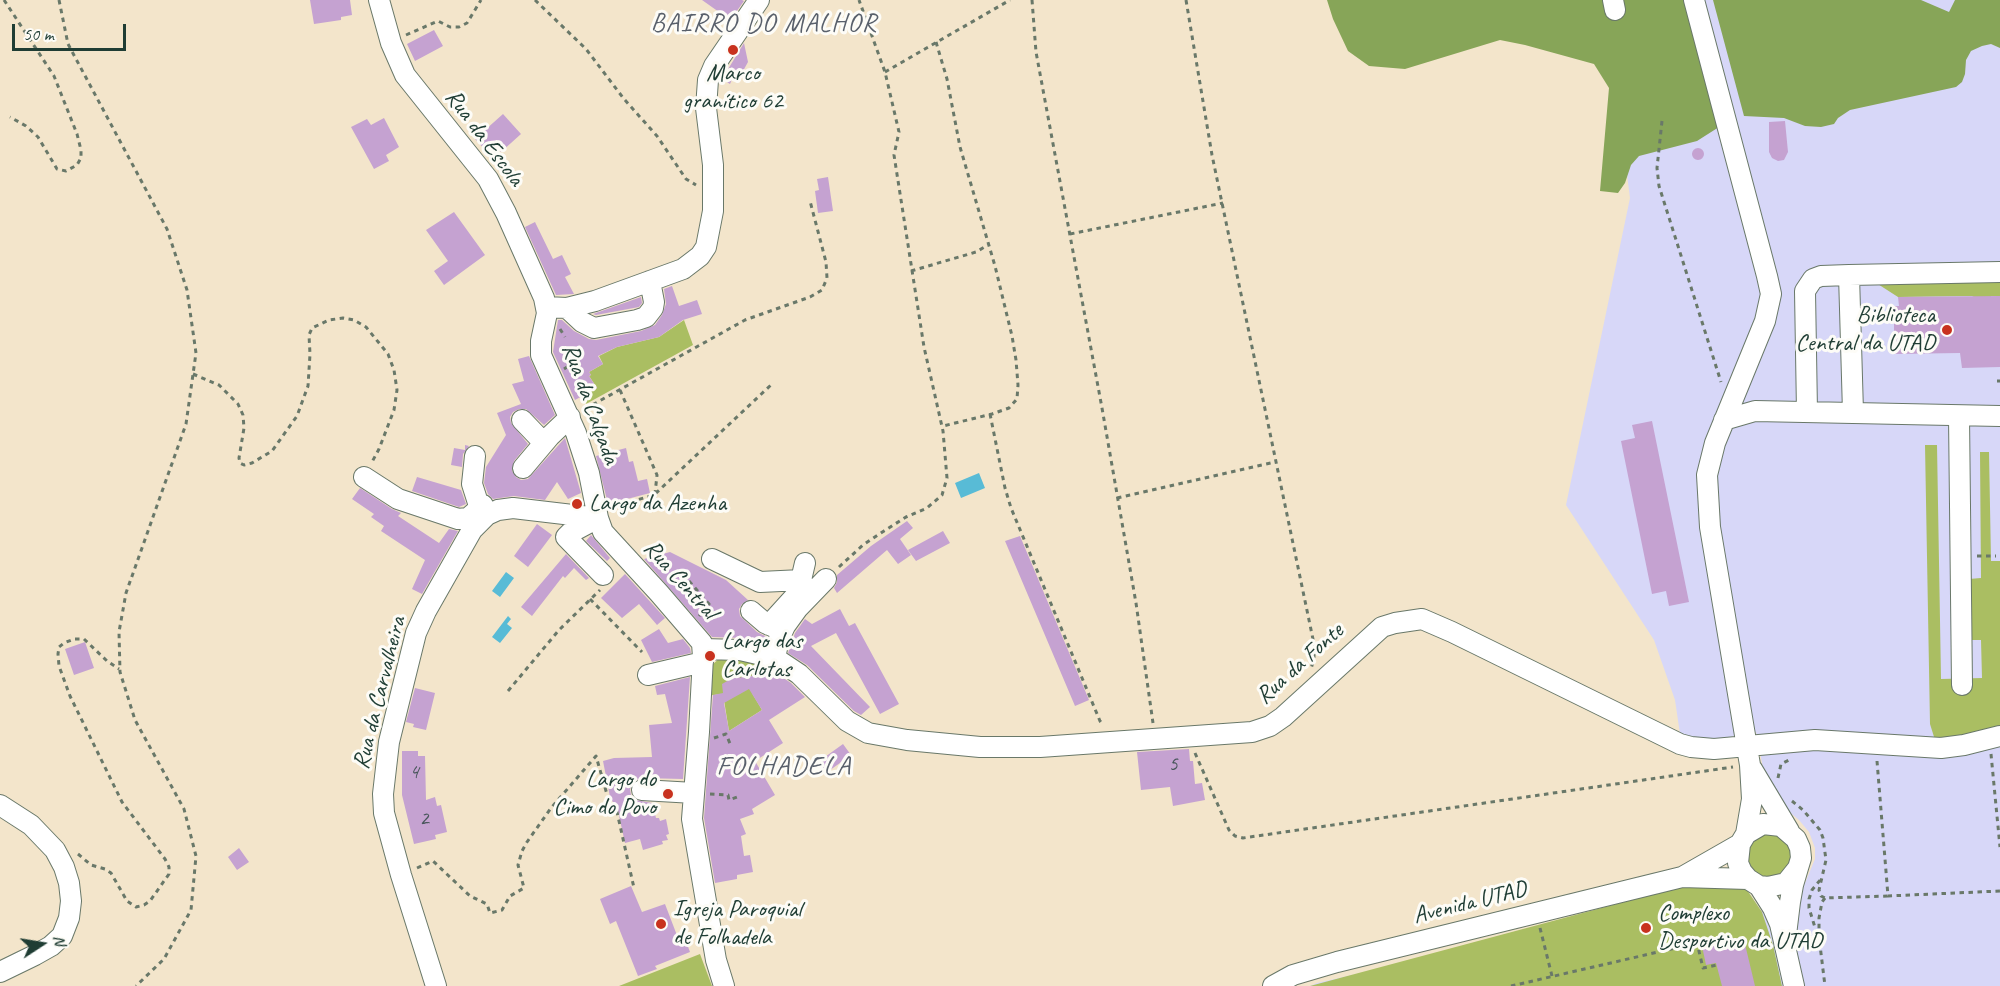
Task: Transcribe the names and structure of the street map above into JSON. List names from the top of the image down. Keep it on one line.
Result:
{"streets":{"street":["Rua da Escola","Rua da Calçada","Rua Central","Rua da Fonte","Rua da Carvalheira","Avenida UTAD"]},"crossings":[["Rua da Escola","Rua da Calçada"],["Rua da Calçada","Rua Central"]],"districts":["BAIRRO DO MALHOR","FOLHADELA"],"places":["Marco granítico 62","Biblioteca Central da UTAD","Largo da Azenha","Largo das Carlotas","Largo do Cimo do Povo","Igreja Paroquial de Folhadela","Complexo Desportivo da UTAD"],"house_numbers":["5","4","2"],"scale_bar":"50 m","north":"right"}
